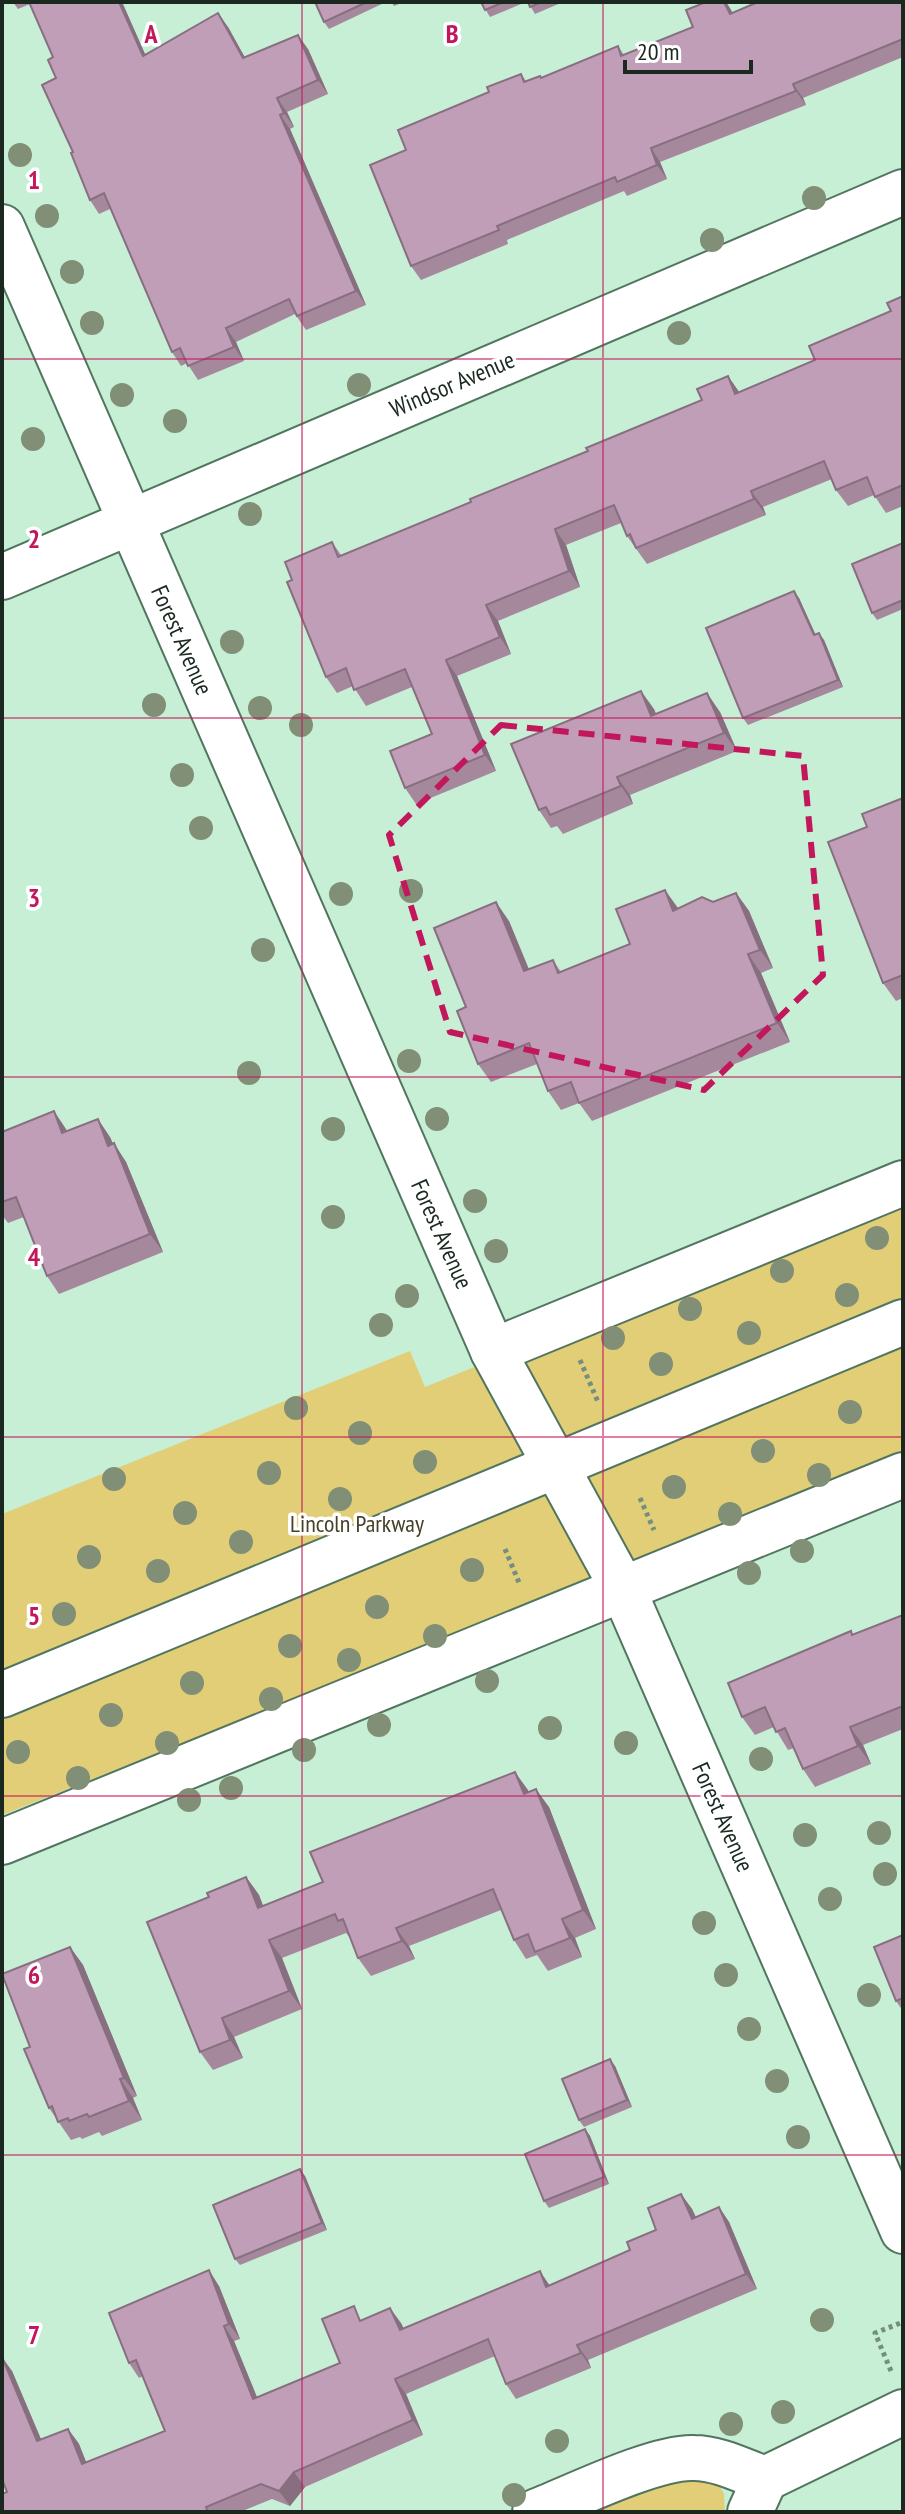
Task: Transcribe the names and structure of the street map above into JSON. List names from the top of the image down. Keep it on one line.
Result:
{"streets":{"street":["Windsor Avenue","Forest Avenue"]},"crossings":[["Windsor Avenue","Forest Avenue"]],"parks":["Lincoln Parkway"],"scale_bar":"20 m","grid":{"columns":["A","B"],"rows":["1","2","3","4","5","6","7"]}}
